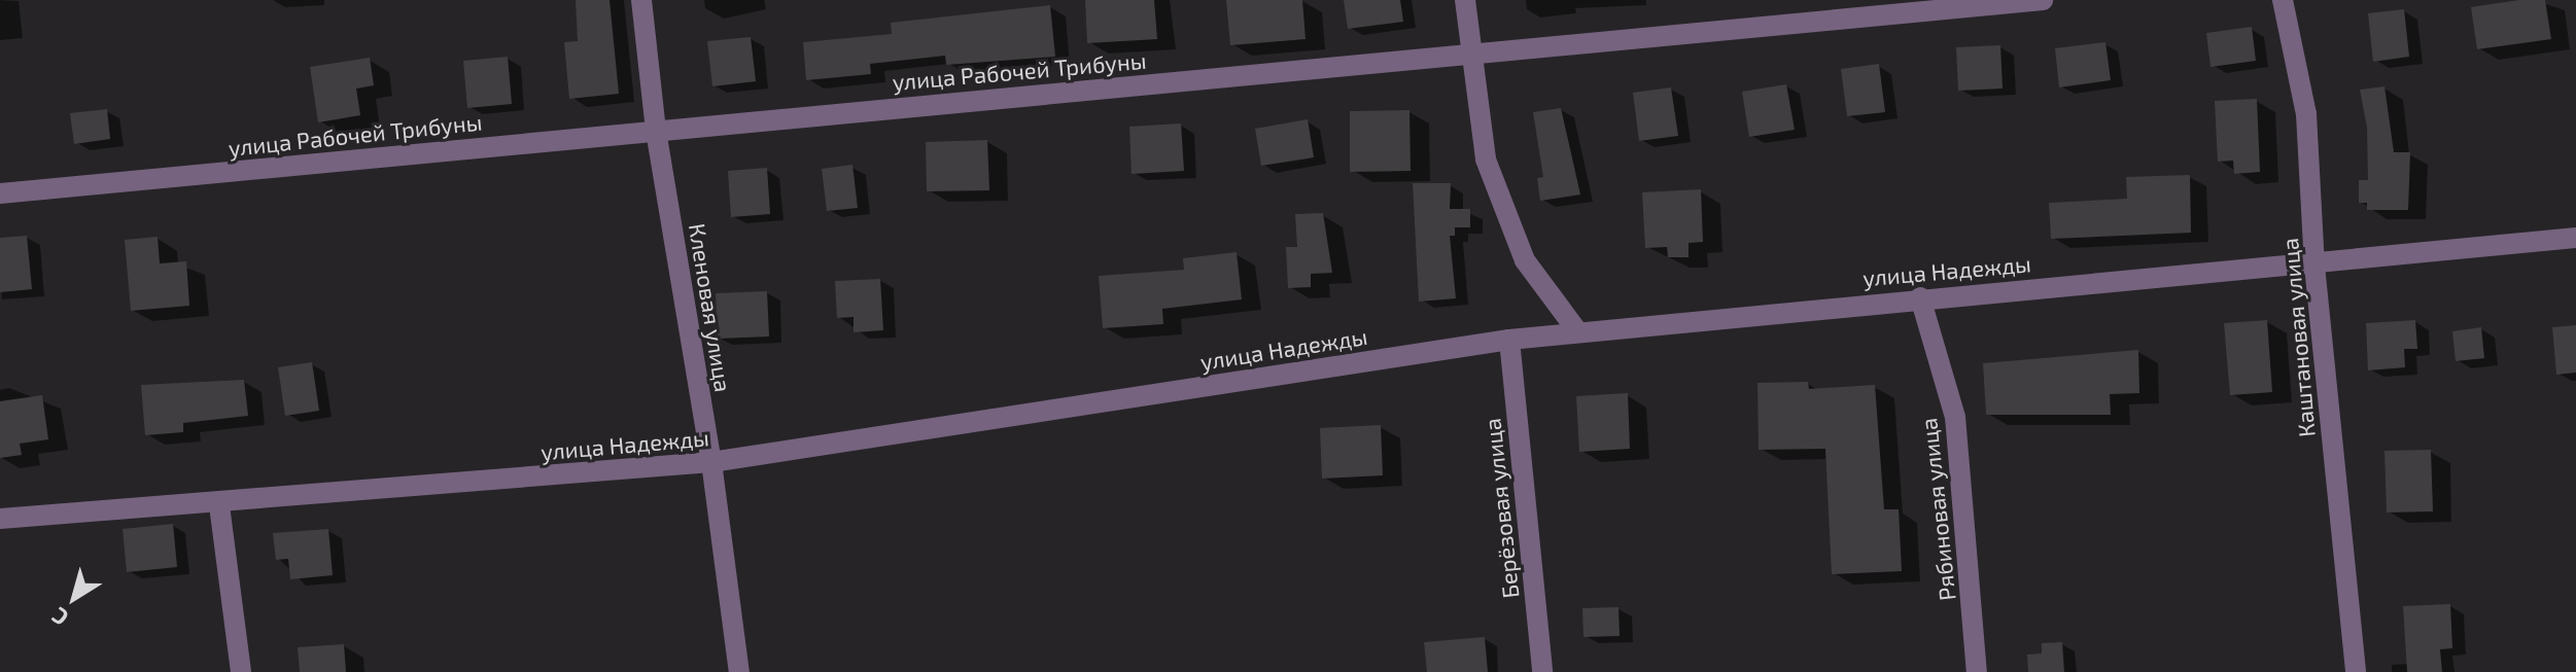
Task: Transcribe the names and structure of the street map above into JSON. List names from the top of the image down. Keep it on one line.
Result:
{"streets":{"street":["улица Рабочей Трибуны","улица Надежды","Кленовая улица","Каштановая улица","Берёзовая улица","Рябиновая улица"]},"crossings":[["улица Рабочей Трибуны","Кленовая улица"],["улица Надежды","Кленовая улица"],["улица Надежды","Каштановая улица"],["улица Надежды","Берёзовая улица"],["улица Надежды","Рябиновая улица"]],"north":"bottom left"}
